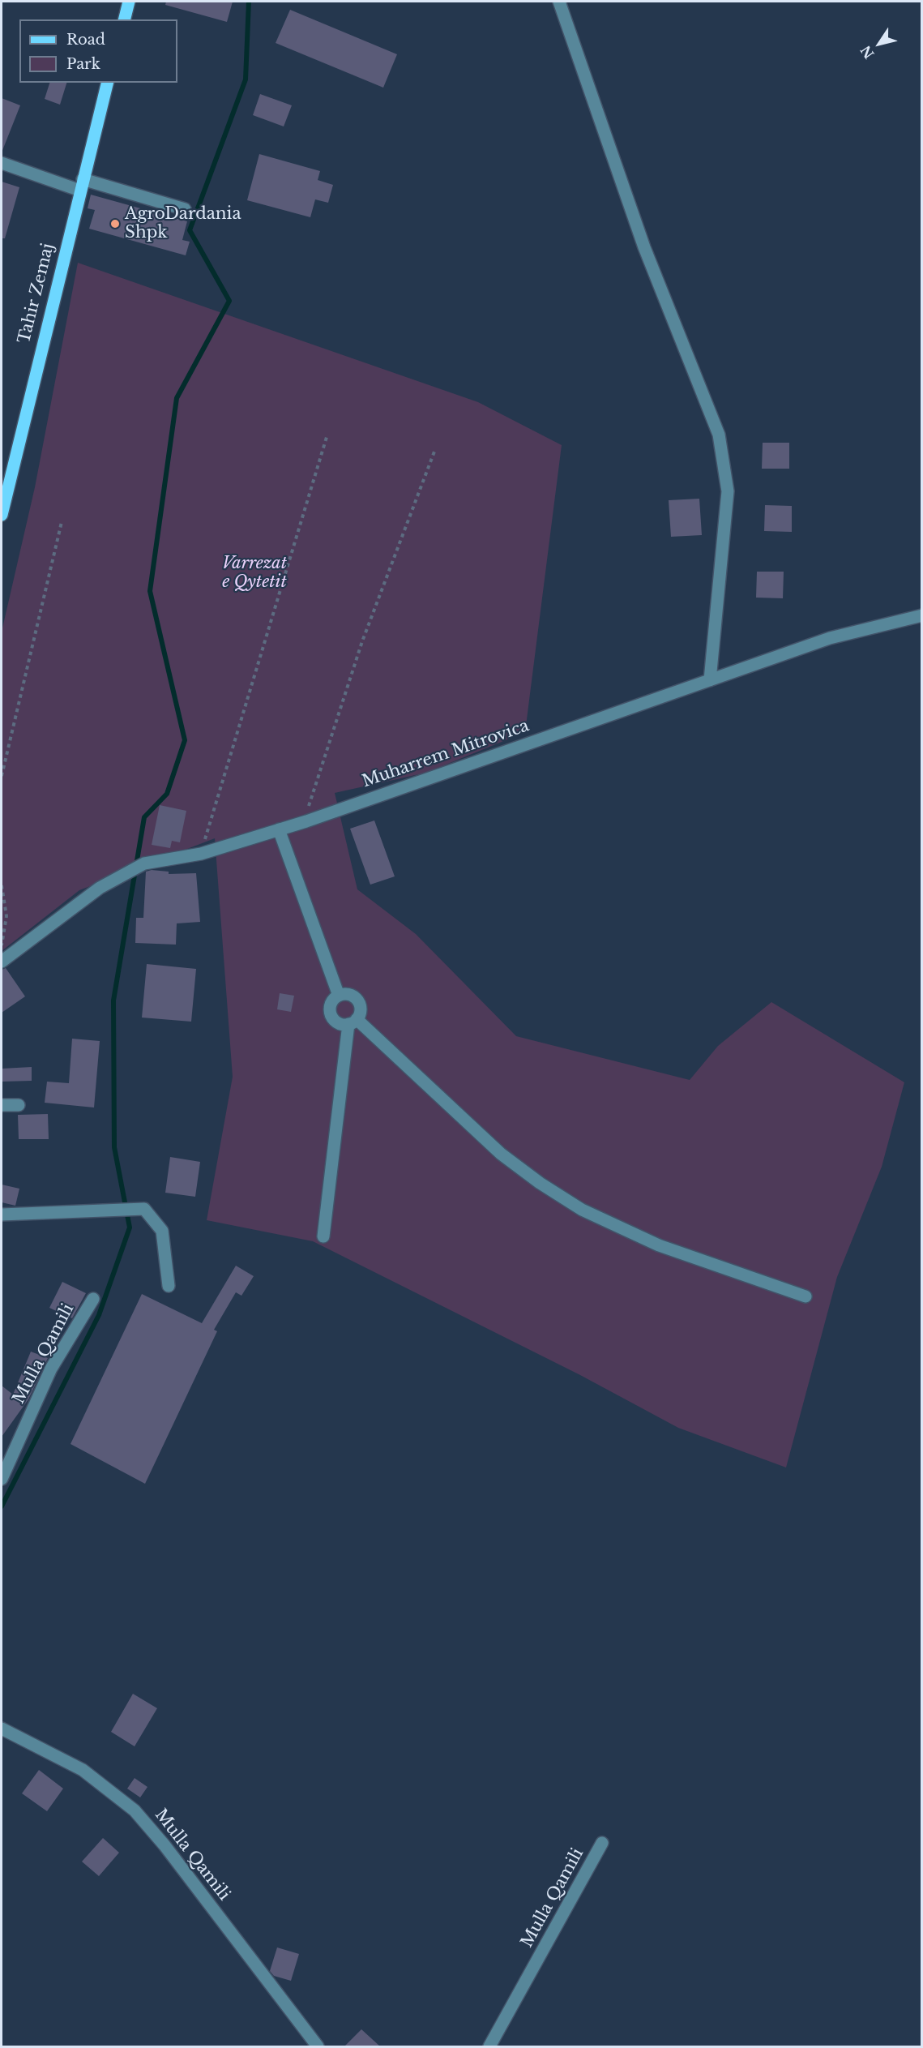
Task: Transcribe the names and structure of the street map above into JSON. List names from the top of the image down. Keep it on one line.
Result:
{"streets":{"main road":["Tahir Zemaj"],"street":["Muharrem Mitrovica","Mulla Qamili"]},"parks":["Varrezat e Qytetit"],"places":["AgroDardania Shpk"],"legend":["Road","Park"],"north":"bottom left"}
